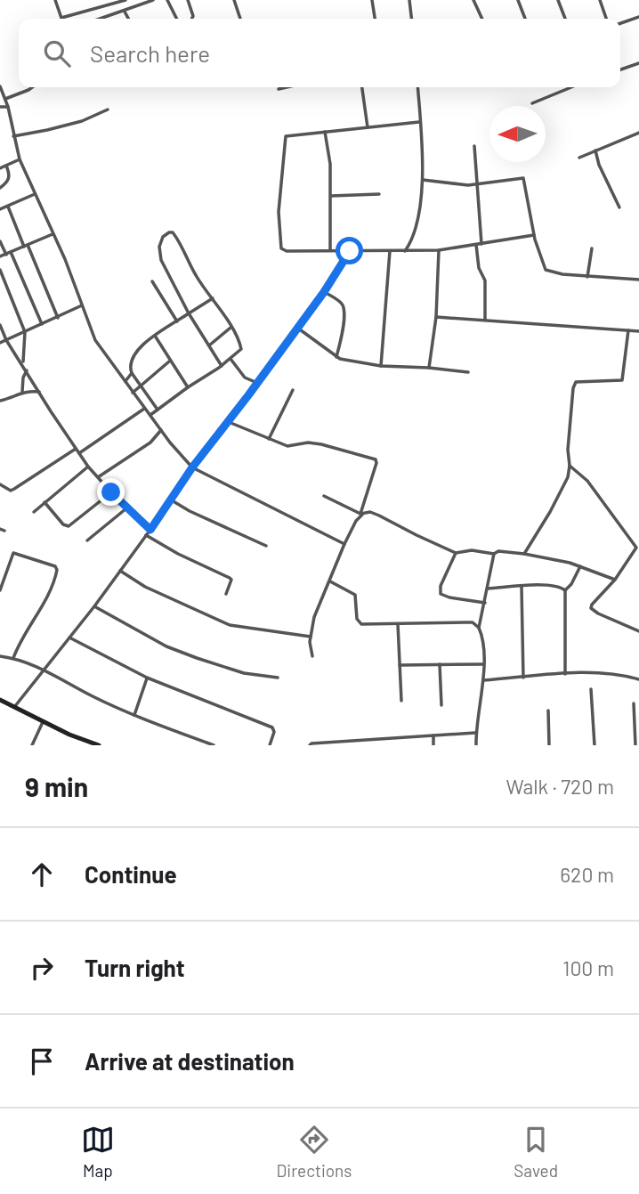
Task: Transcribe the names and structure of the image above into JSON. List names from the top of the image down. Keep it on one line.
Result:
{"north":"left","page":{"search":"Search here","heading":["9 min","Walk · 720 m"],"list":[["Continue","620 m"],["Turn right","100 m"],"Arrive at destination"],"nav":["Map","Directions","Saved"]}}
